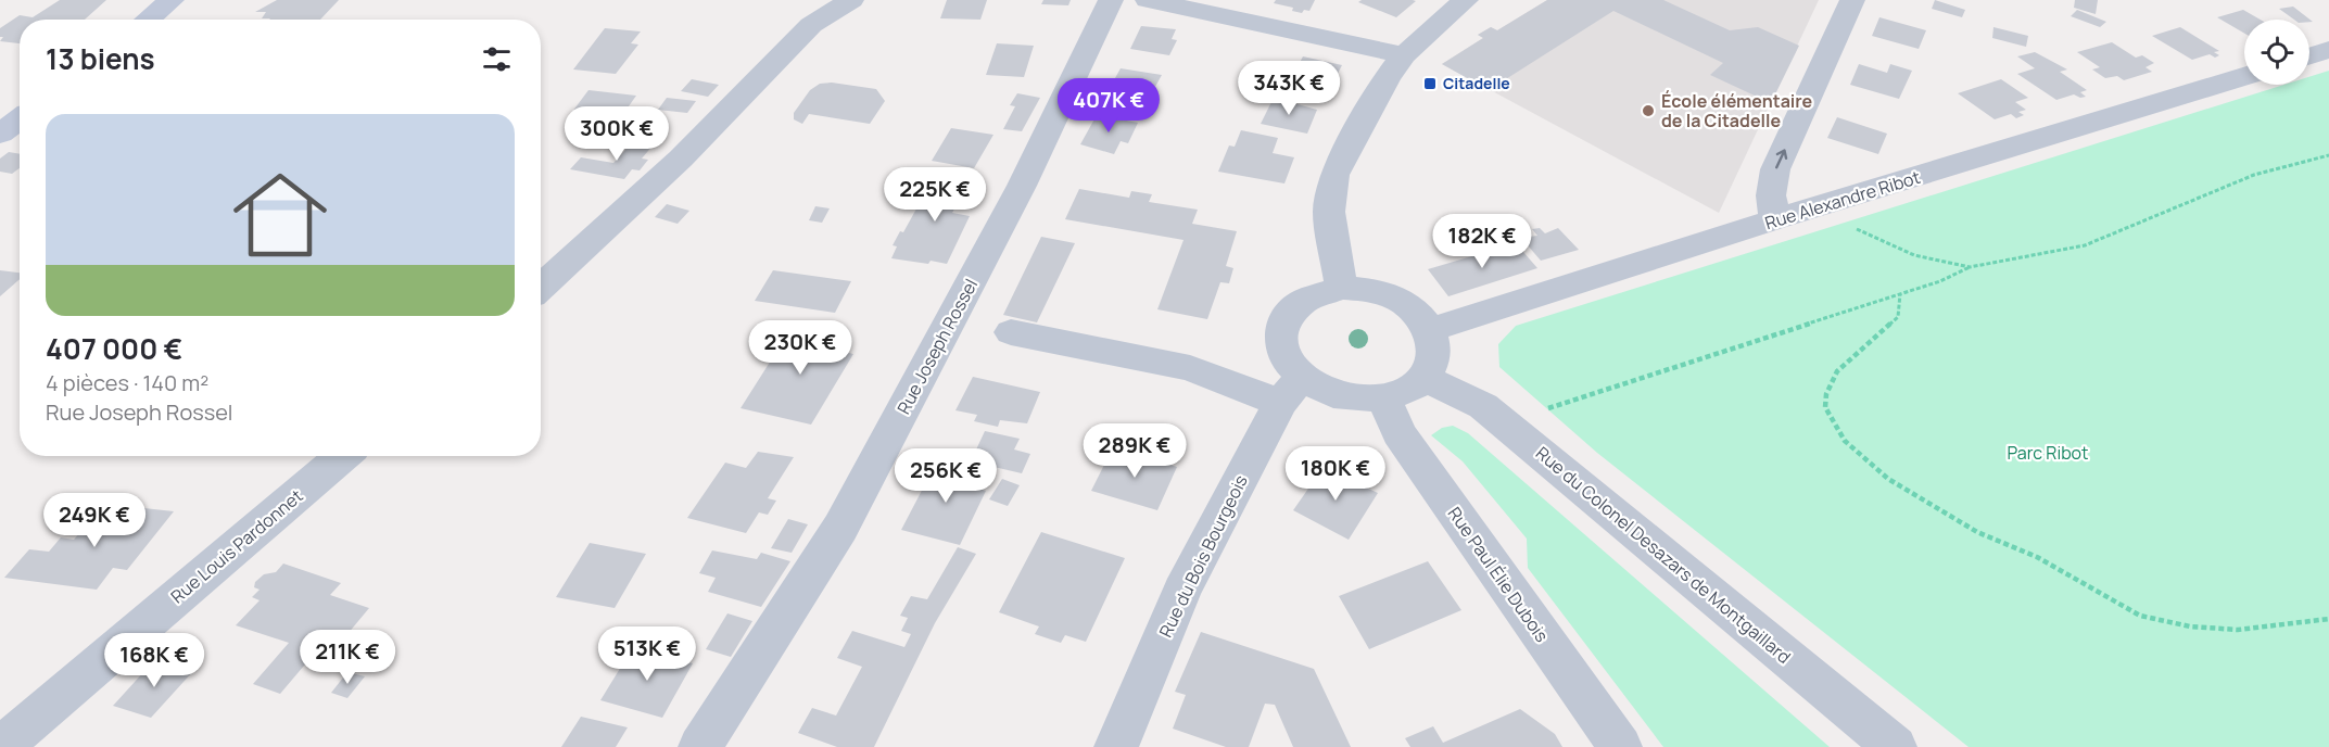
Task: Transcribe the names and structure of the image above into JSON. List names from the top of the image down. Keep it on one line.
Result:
{"streets":{"street":["Rue Alexandre Ribot","Rue Joseph Rossel","Rue Louis Pardonnet","Rue du Colonel Desazars de Montgaillard","Rue du Bois Bourgeois","Rue Paul Élie Dubois"]},"crossings":[["Rue Alexandre Ribot","Rue du Colonel Desazars de Montgaillard"],["Rue Alexandre Ribot","Rue du Bois Bourgeois"],["Rue Alexandre Ribot","Rue Paul Élie Dubois"],["Rue du Colonel Desazars de Montgaillard","Rue du Bois Bourgeois"],["Rue du Colonel Desazars de Montgaillard","Rue Paul Élie Dubois"],["Rue du Bois Bourgeois","Rue Paul Élie Dubois"]],"parks":["Parc Ribot"],"places":{"transit":["Citadelle"],"other":["École élémentaire de la Citadelle"]},"page":{"heading":"13 biens","price":["343K €","407K €","300K €","225K €","182K €","230K €","289K €","180K €","256K €","249K €","513K €","211K €","168K €"],"list":[{"name":"407 000 €","note":"4 pièces · 140 m² · Rue Joseph Rossel"}]}}
